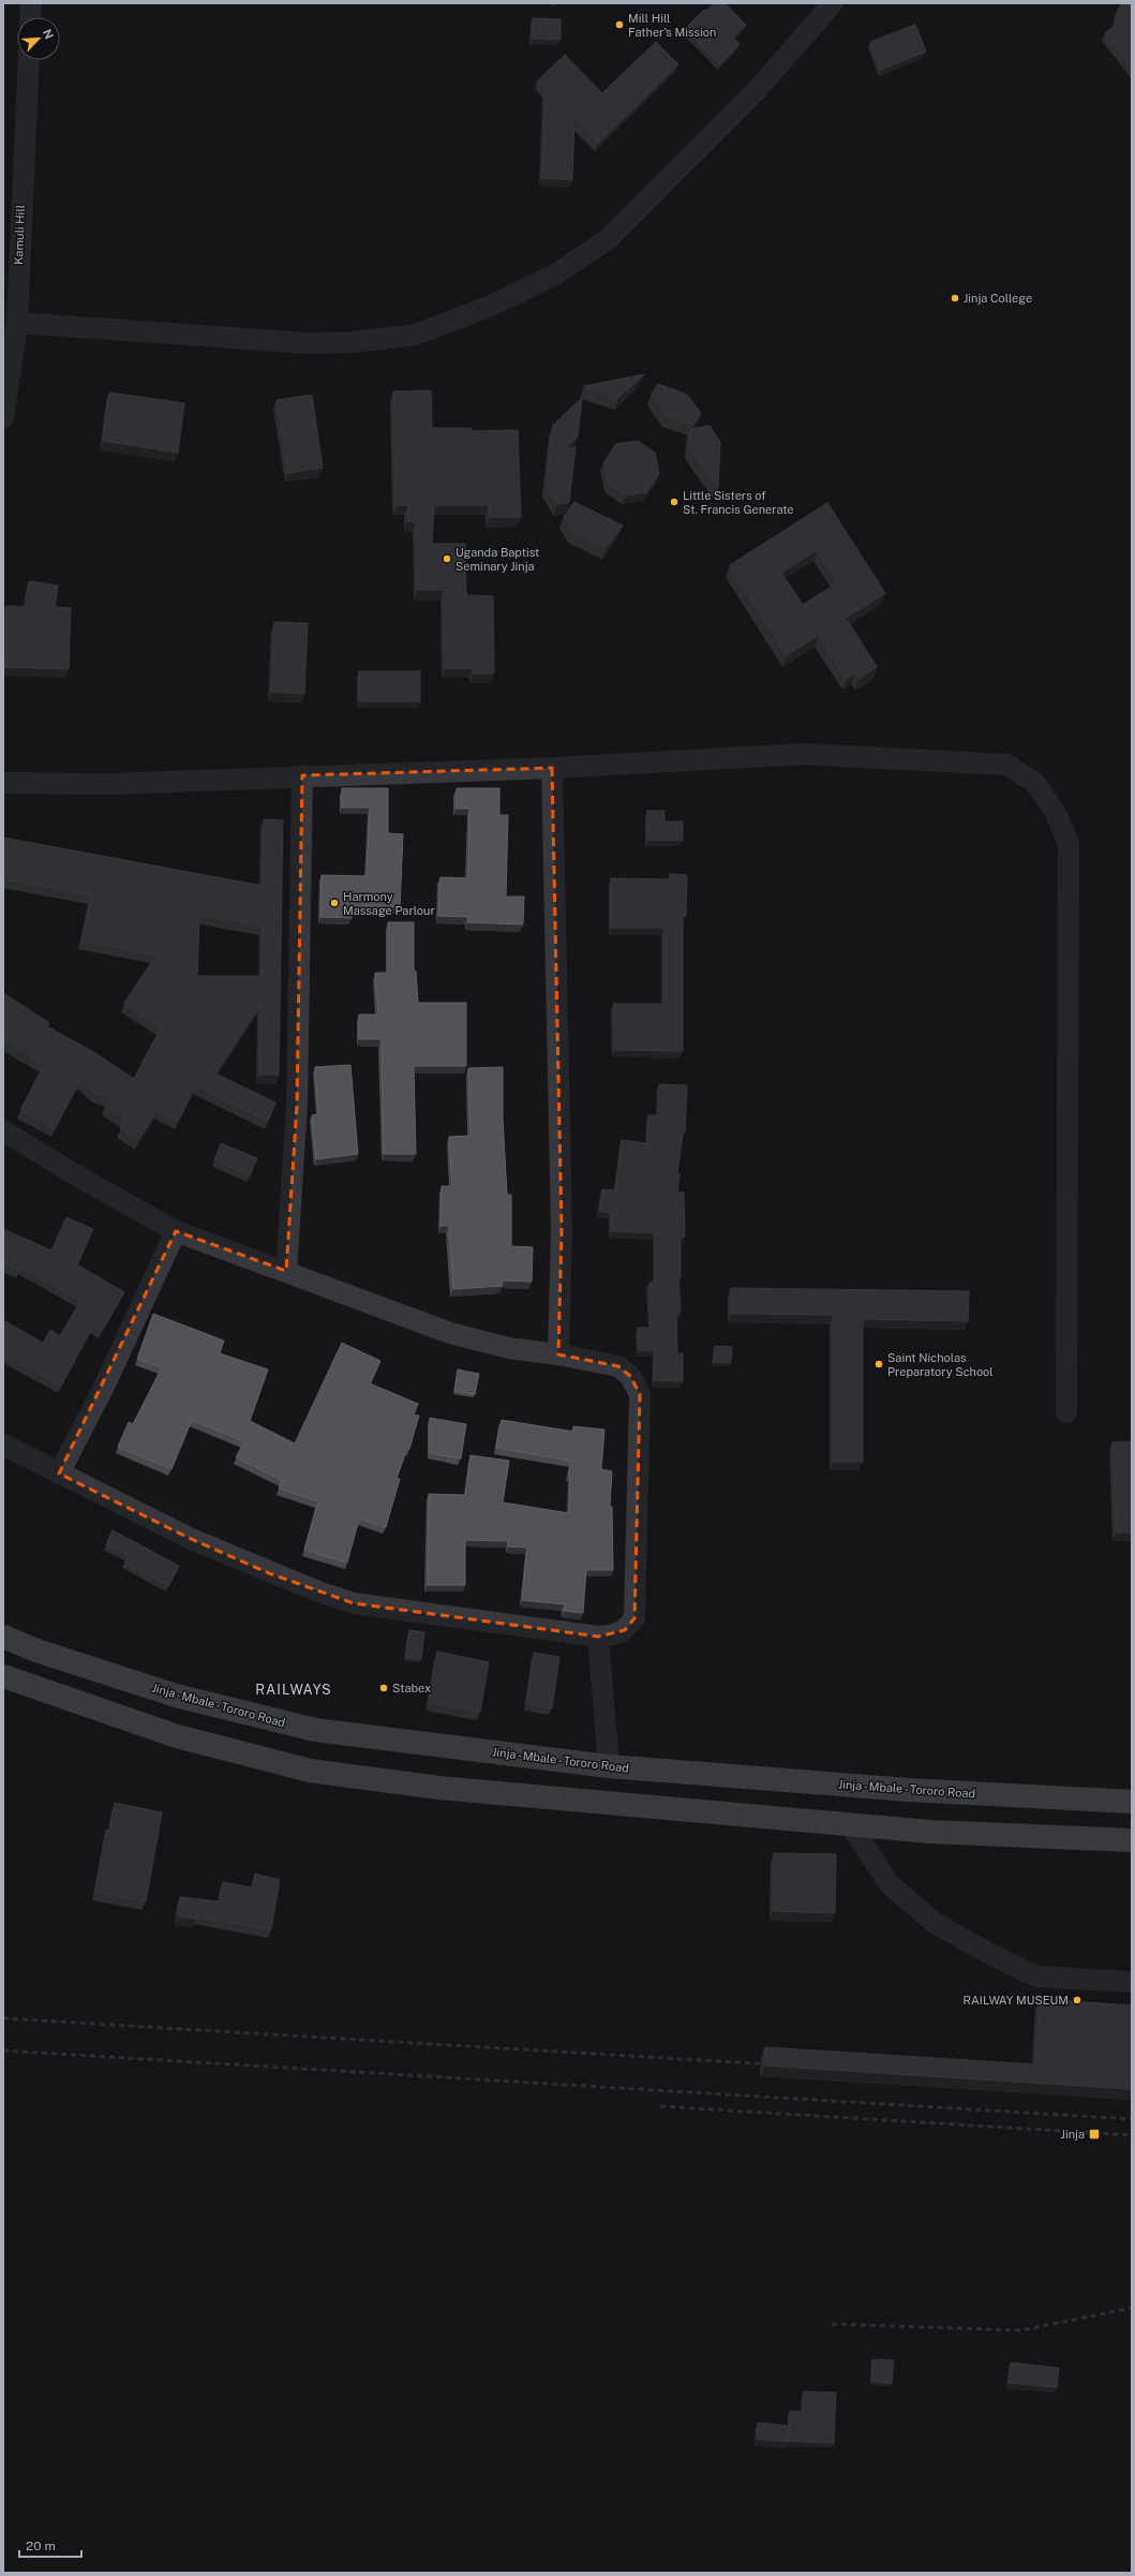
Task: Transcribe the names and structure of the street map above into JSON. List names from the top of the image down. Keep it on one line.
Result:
{"streets":{"highway":["Jinja - Mbale - Tororo Road"],"street":["Kamuli Hill"]},"districts":["RAILWAYS"],"places":{"other":["Mill Hill Father's Mission","Jinja College","Little Sisters of St. Francis Generate","Uganda Baptist Seminary Jinja","Harmony Massage Parlour","Saint Nicholas Preparatory School","Stabex","RAILWAY MUSEUM"],"transit":["Jinja"]},"scale_bar":"20 m","north":"top right"}
